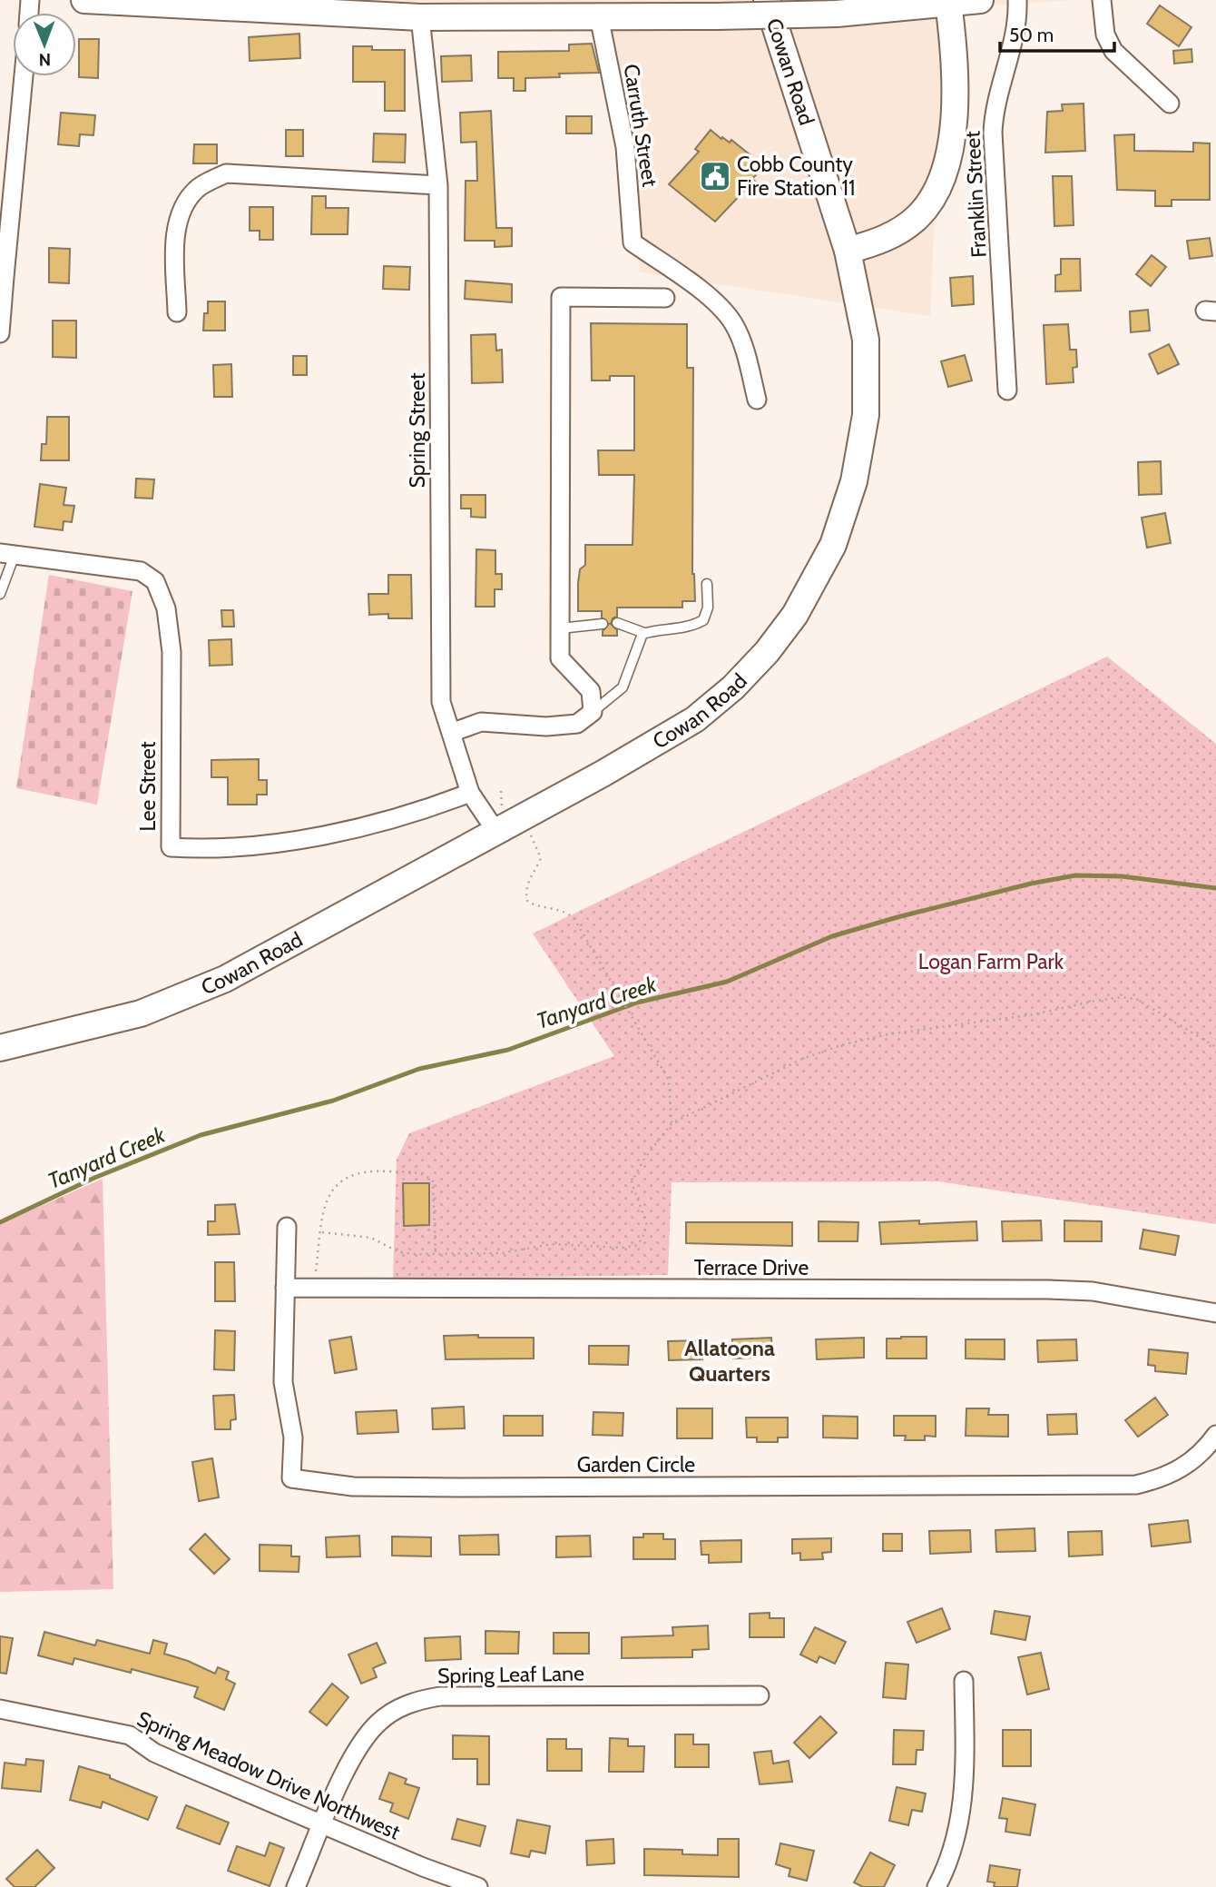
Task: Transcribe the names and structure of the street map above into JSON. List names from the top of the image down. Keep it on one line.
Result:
{"streets":{"main road":["Cowan Road"],"street":["Carruth Street","Franklin Street","Spring Street","Lee Street","Terrace Drive","Garden Circle","Spring Leaf Lane","Spring Meadow Drive Northwest"]},"crossings":[["Cowan Road","Spring Street"],["Spring Street","Lee Street"],["Terrace Drive","Garden Circle"],["Spring Leaf Lane","Spring Meadow Drive Northwest"]],"districts":["Allatoona Quarters"],"water":["Tanyard Creek"],"parks":["Logan Farm Park"],"places":{"public building":["Cobb County Fire Station 11"]},"scale_bar":"50 m","north":"bottom"}
